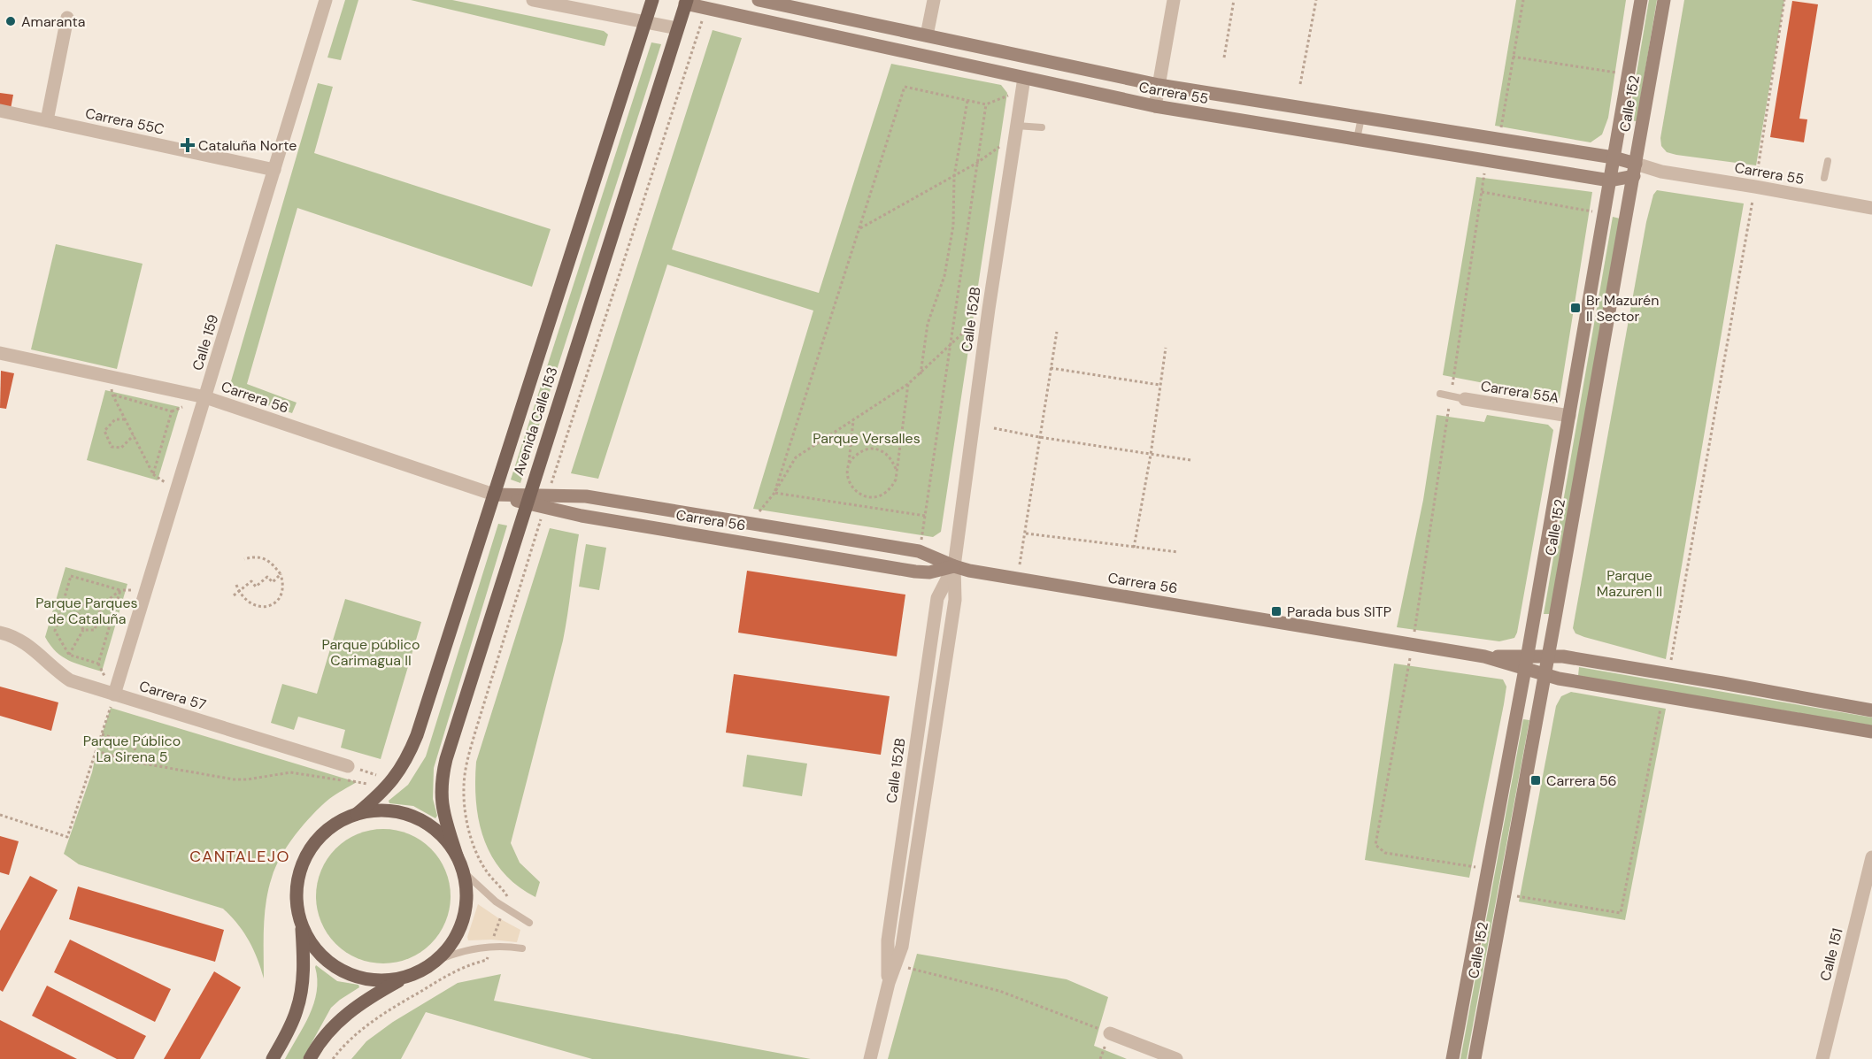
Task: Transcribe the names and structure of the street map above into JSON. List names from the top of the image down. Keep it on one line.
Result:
{"streets":{"main road":["Avenida Calle 153"],"street":["Carrera 55","Calle 152","Carrera 55C","Calle 152B","Calle 159","Carrera 55A","Carrera 56","Carrera 57","Calle 151"]},"crossings":[["Carrera 55","Calle 152"],["Carrera 55","Calle 152B"],["Carrera 55","Avenida Calle 153"],["Calle 152","Carrera 55A"],["Calle 152","Carrera 56"],["Carrera 55C","Calle 159"],["Calle 152B","Carrera 56"],["Calle 159","Carrera 56"],["Calle 159","Carrera 57"],["Carrera 56","Avenida Calle 153"]],"districts":["CANTALEJO"],"parks":["Parque Versalles","Parque Mazuren II","Parque Parques de Cataluña","Parque público Carimagua II","Parque Público La Sirena 5"],"places":{"other":["Amaranta"],"health":["Cataluña Norte"],"transit":["Br Mazurén II Sector","Parada bus SITP","Carrera 56"]}}
